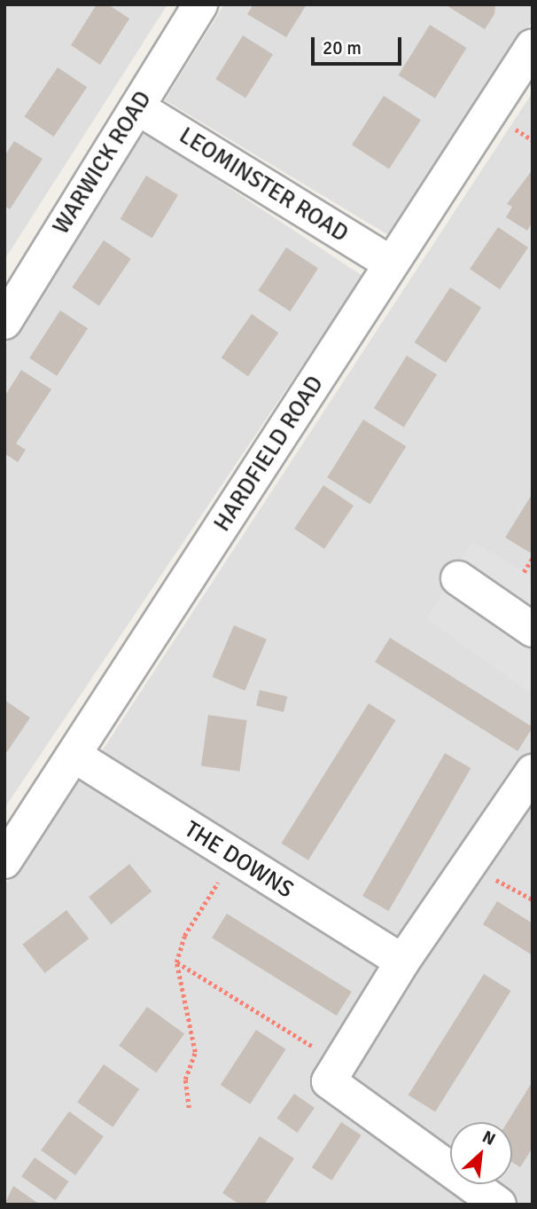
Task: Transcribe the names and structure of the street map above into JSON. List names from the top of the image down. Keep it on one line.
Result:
{"streets":{"street":["WARWICK ROAD","LEOMINSTER ROAD","HARDFIELD ROAD","THE DOWNS"]},"crossings":[["WARWICK ROAD","LEOMINSTER ROAD"],["LEOMINSTER ROAD","HARDFIELD ROAD"],["HARDFIELD ROAD","THE DOWNS"]],"scale_bar":"20 m","north":"top right"}
